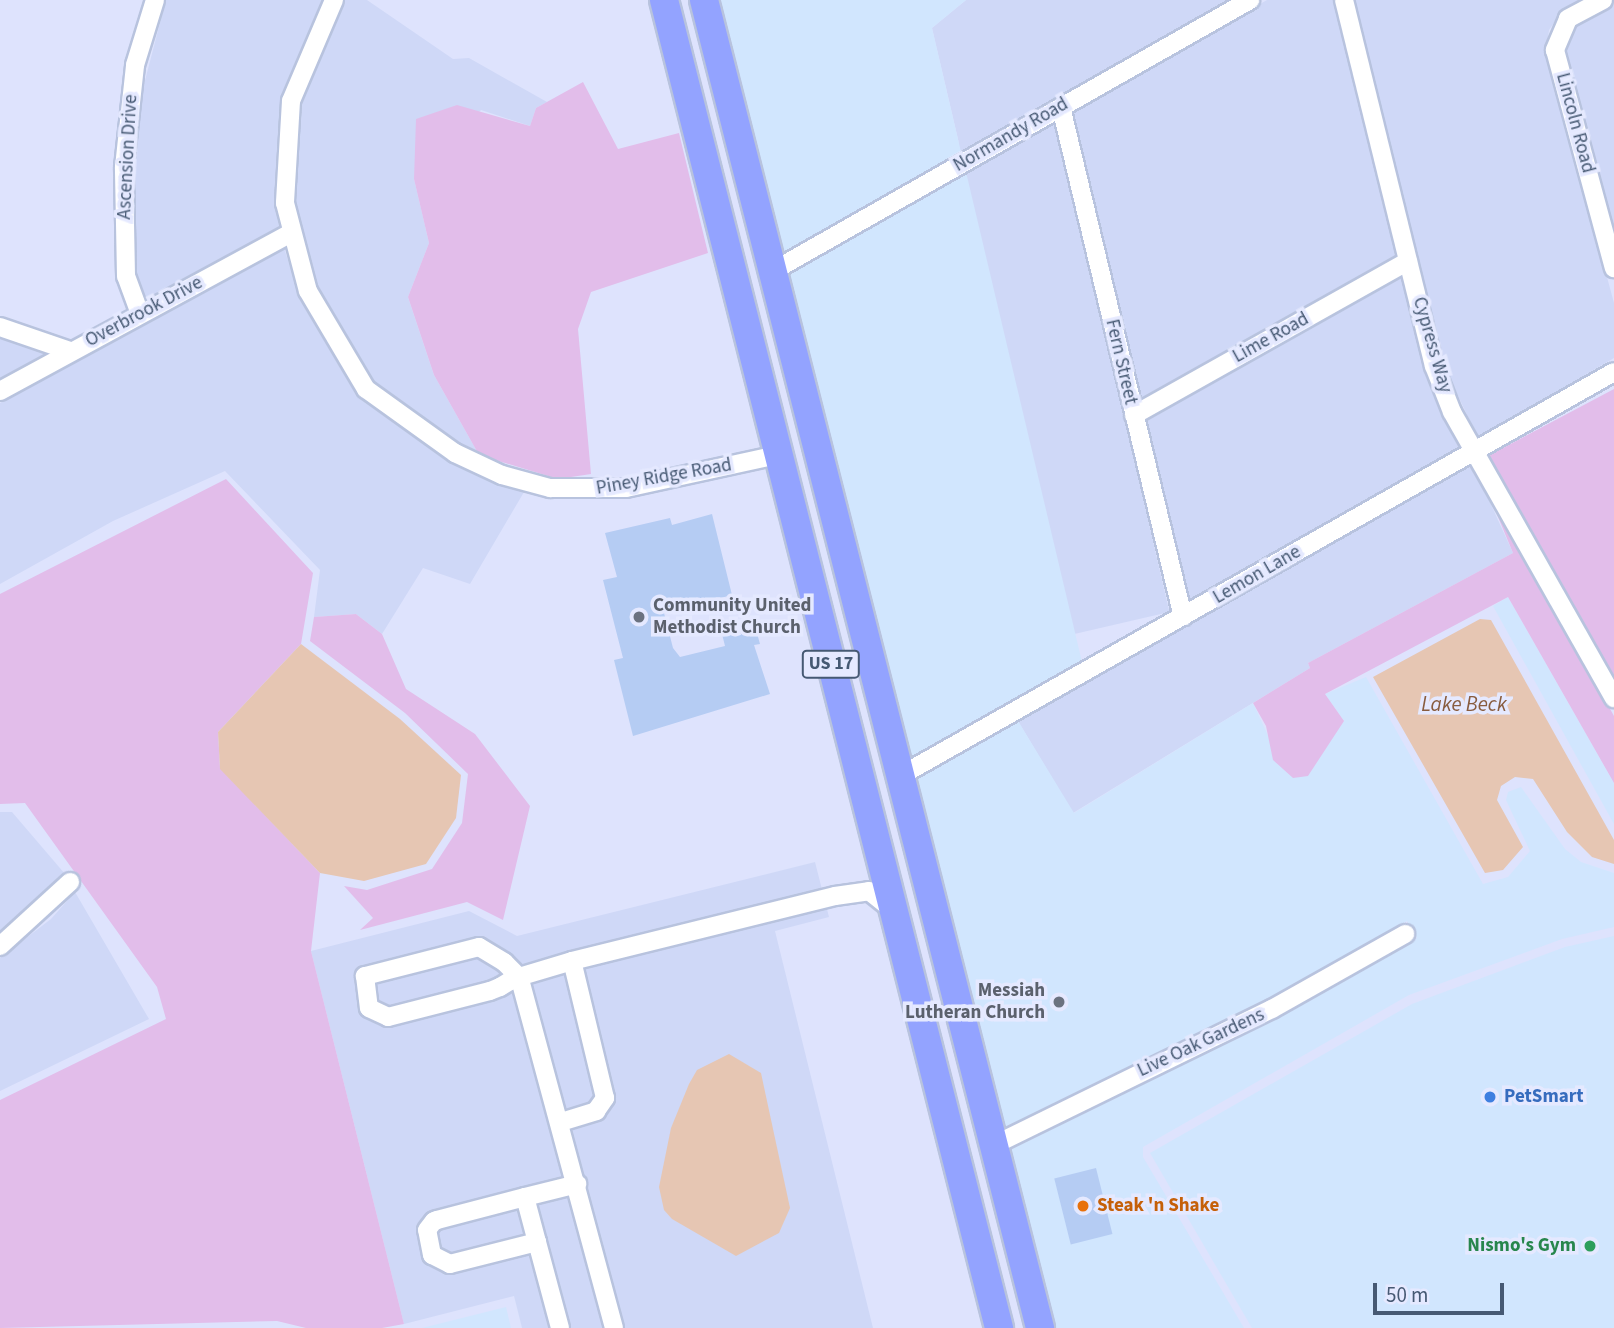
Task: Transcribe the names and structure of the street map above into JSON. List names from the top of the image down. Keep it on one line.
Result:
{"streets":{"main road":["US 17"],"street":["Lincoln Road","Normandy Road","Ascension Drive","Overbrook Drive","Lime Road","Cypress Way","Fern Street","Piney Ridge Road","Lemon Lane","Live Oak Gardens"]},"crossings":[["Normandy Road","Fern Street"],["Normandy Road","US 17"],["Ascension Drive","Overbrook Drive"],["Overbrook Drive","Piney Ridge Road"],["Lime Road","Cypress Way"],["Lime Road","Fern Street"],["Cypress Way","Lemon Lane"],["Fern Street","Lemon Lane"],["Piney Ridge Road","US 17"],["Lemon Lane","US 17"],["US 17","Live Oak Gardens"]],"water":["Lake Beck"],"places":["Community United Methodist Church","Messiah Lutheran Church","PetSmart","Steak 'n Shake","Nismo's Gym"],"scale_bar":"50 m"}
